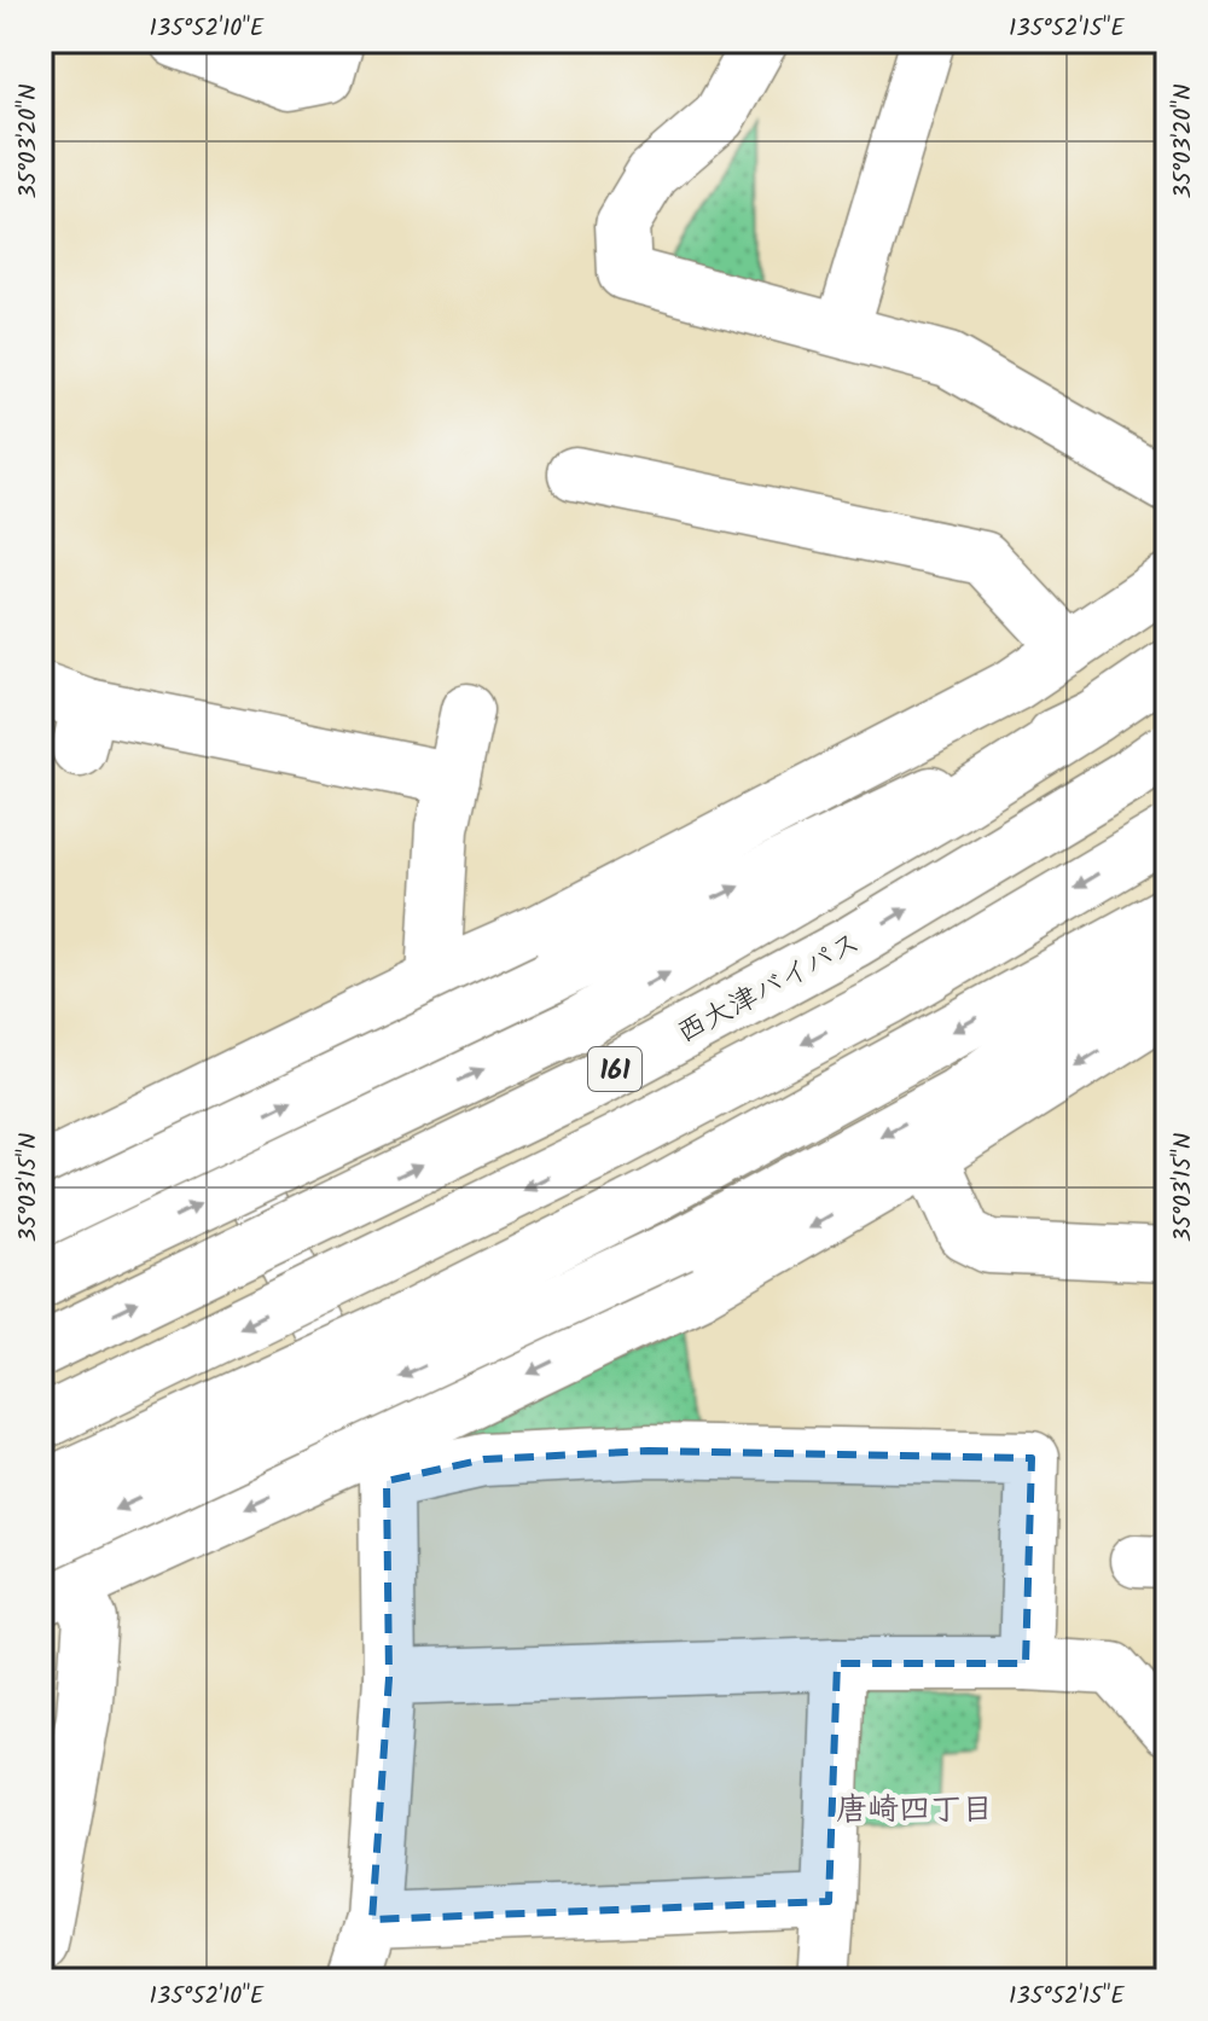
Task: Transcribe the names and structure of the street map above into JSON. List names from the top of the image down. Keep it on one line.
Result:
{"streets":{"main road":["西大津バイパス","161"]},"districts":["唐崎四丁目"],"coordinates":["135°52'10\"E","135°52'15\"E","35°03'20\"N","35°03'15\"N"]}
